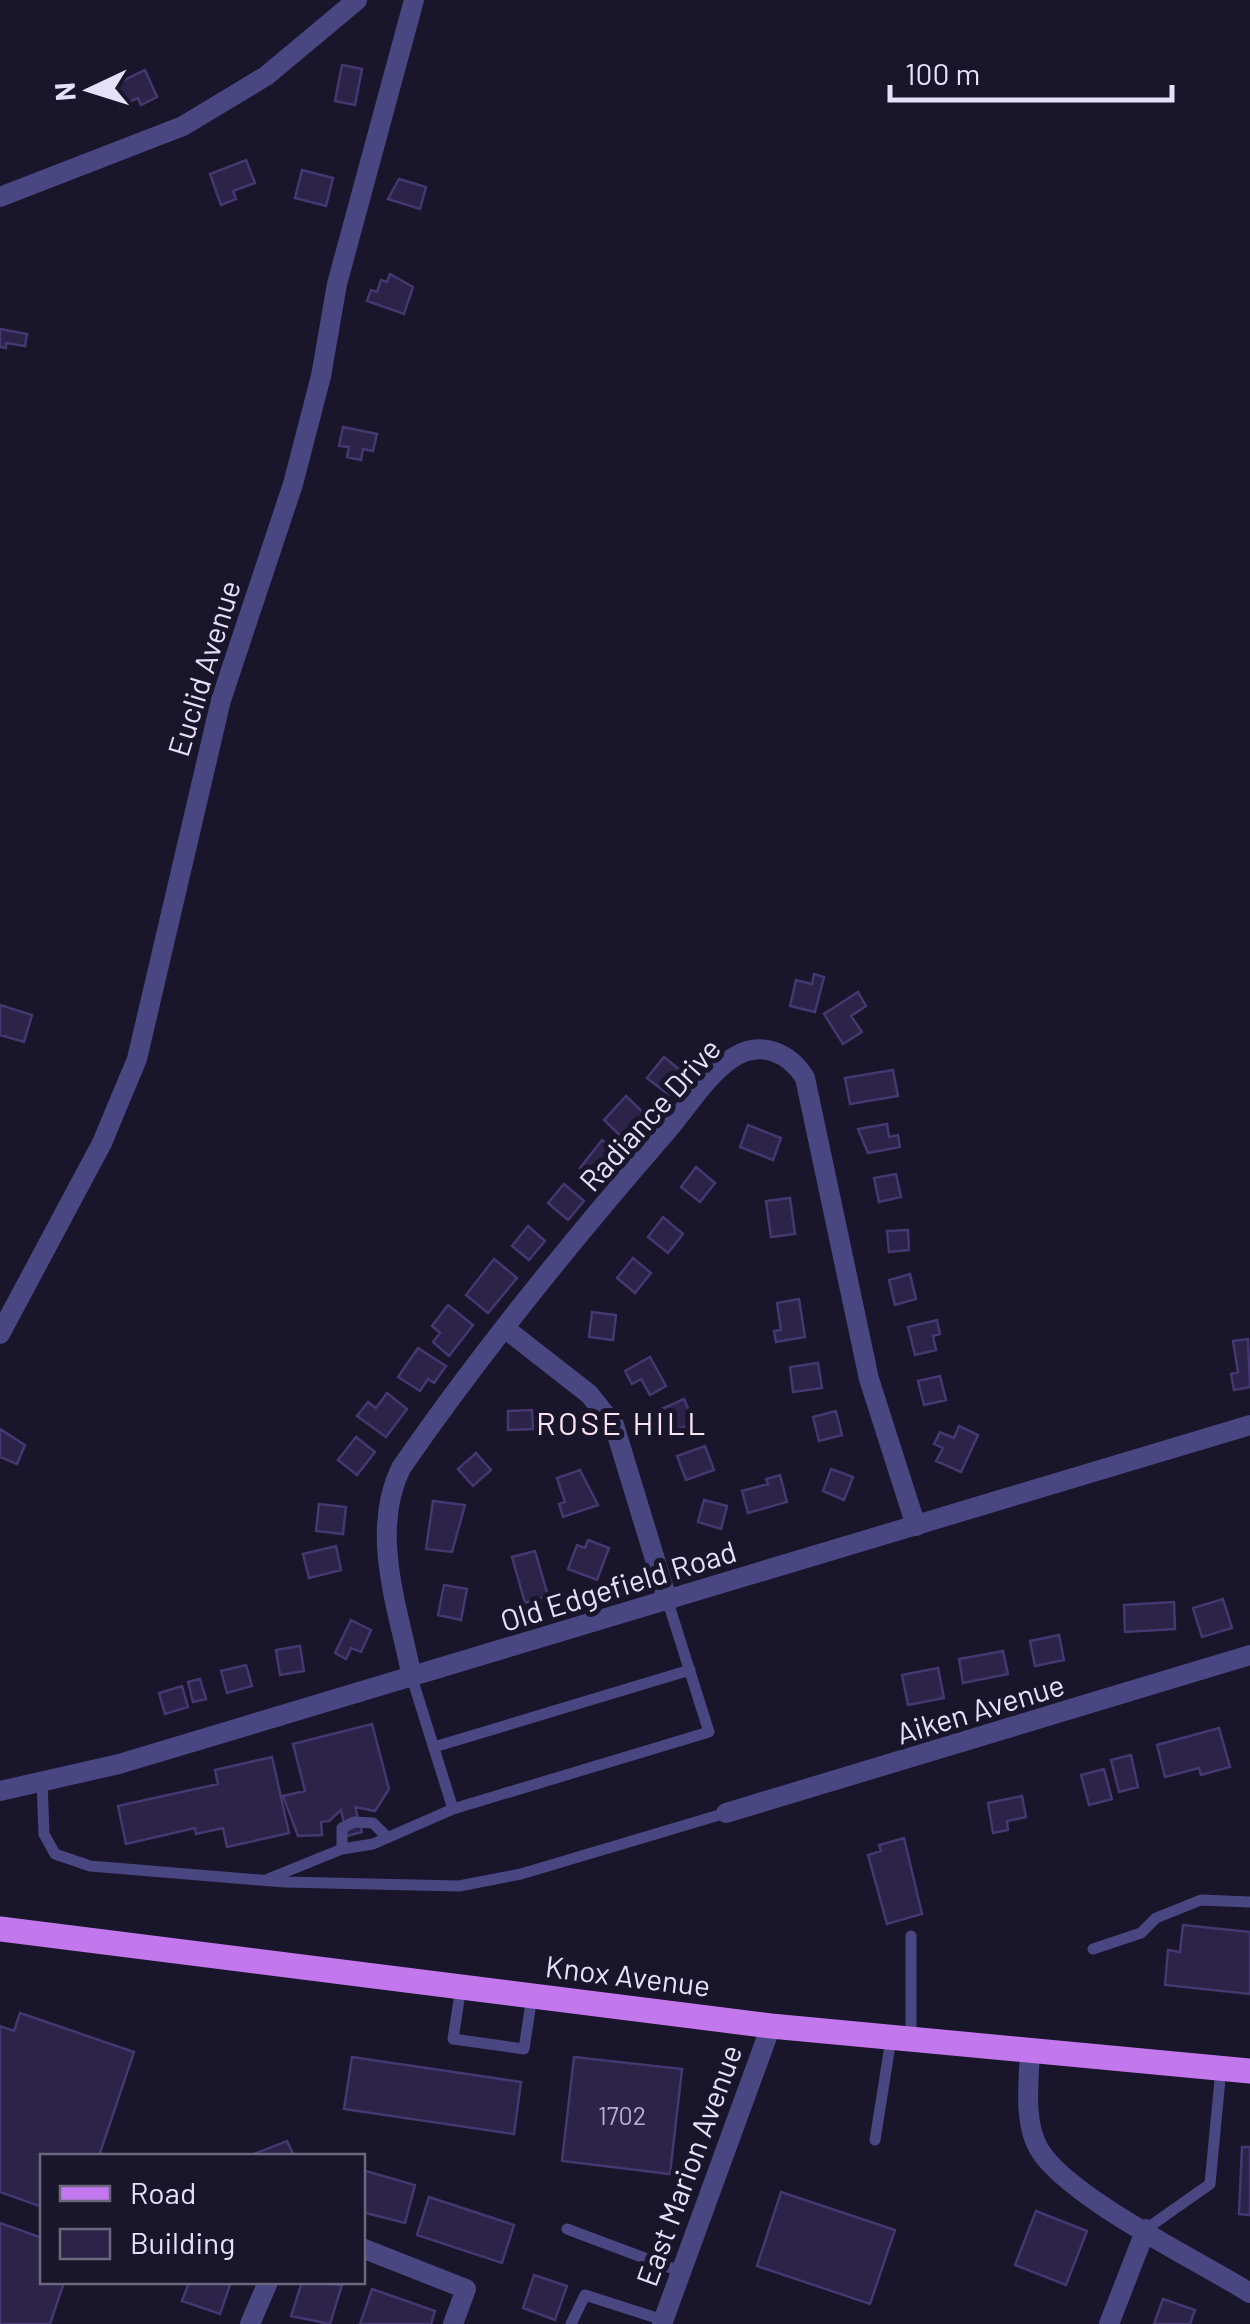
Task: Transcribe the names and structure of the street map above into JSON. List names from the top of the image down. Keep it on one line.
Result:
{"streets":{"main road":["Knox Avenue"],"street":["Euclid Avenue","Radiance Drive","Old Edgefield Road","Aiken Avenue","East Marion Avenue"]},"crossings":[["Radiance Drive","Old Edgefield Road"],["Knox Avenue","East Marion Avenue"]],"districts":["ROSE HILL"],"house_numbers":["1702"],"legend":["Road","Building"],"scale_bar":"100 m","north":"left"}
